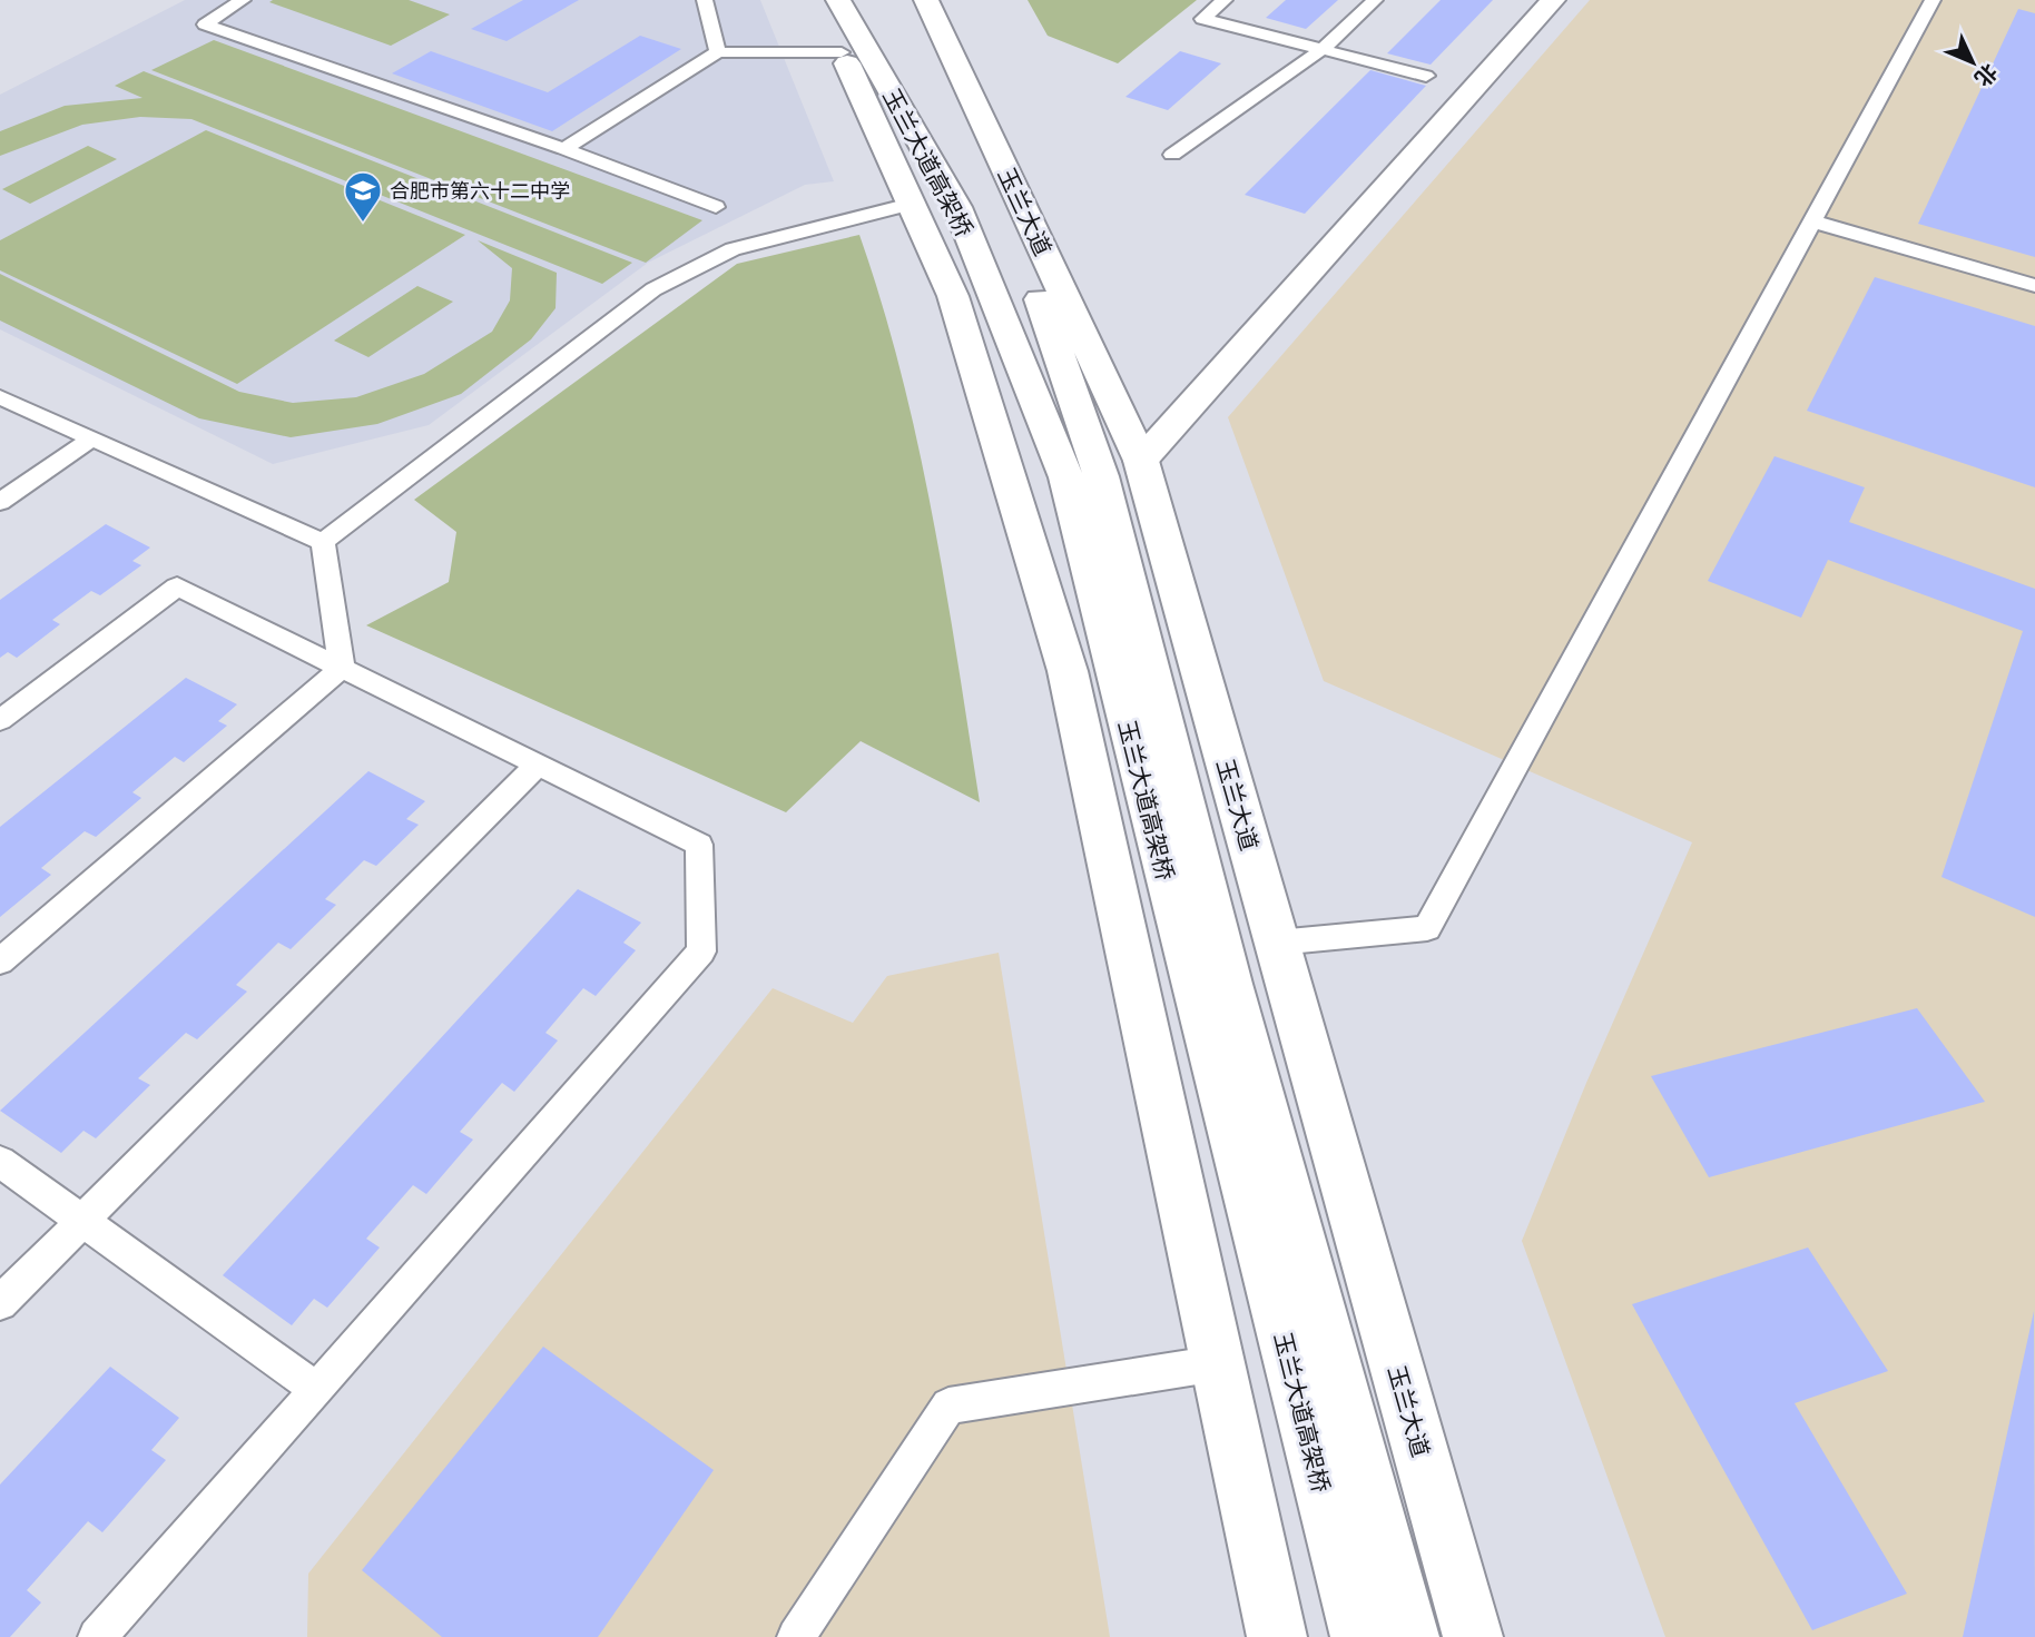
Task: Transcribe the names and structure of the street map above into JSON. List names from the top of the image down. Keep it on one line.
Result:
{"streets":{"main road":["玉兰大道高架桥","玉兰大道"]},"places":{"school or university":["合肥市第六十二中学"]},"north":"bottom right"}
